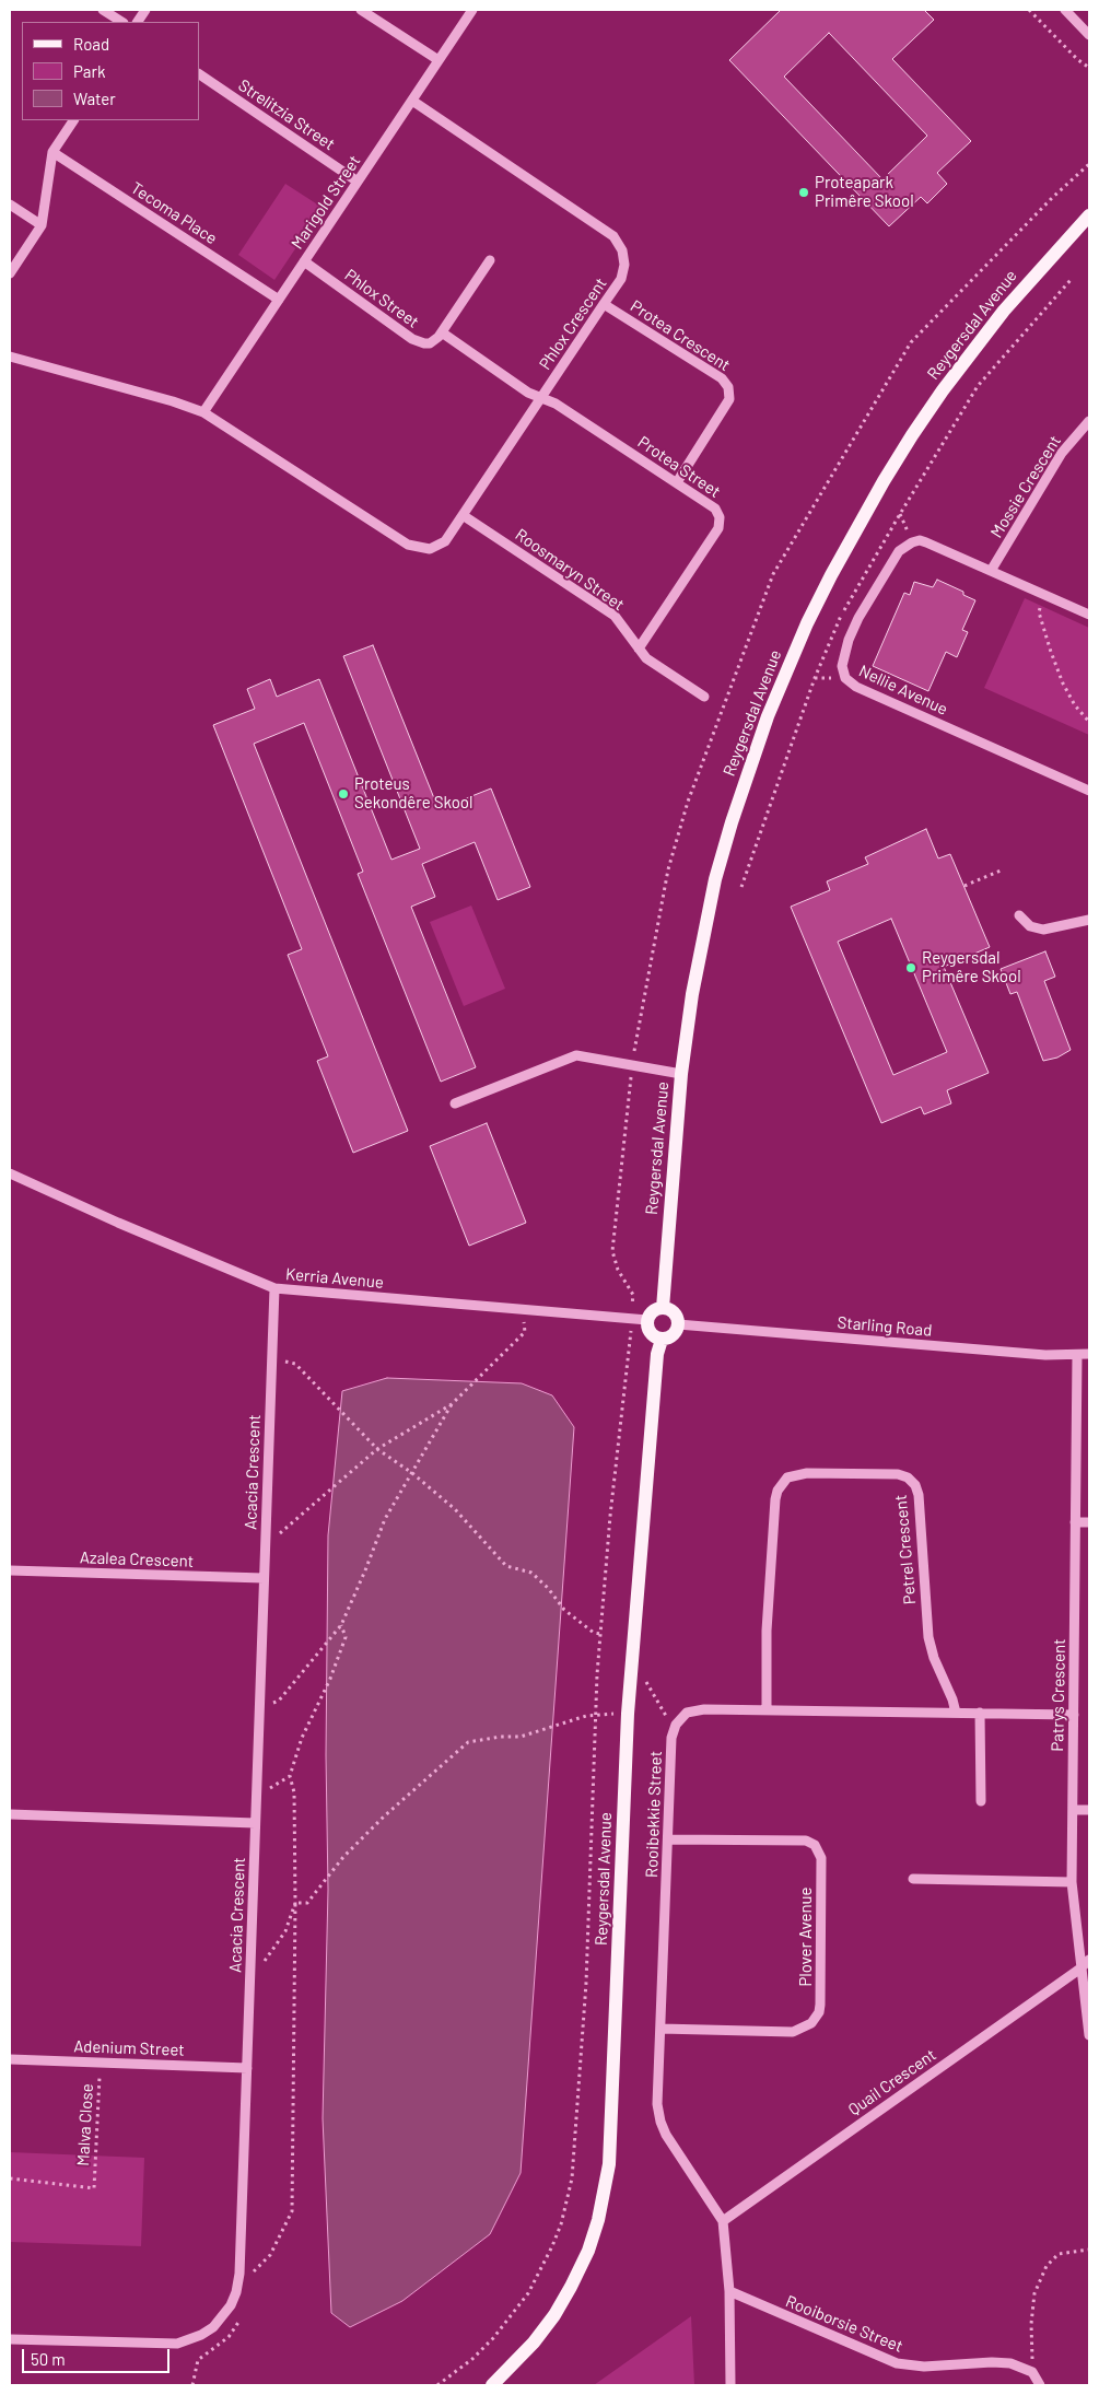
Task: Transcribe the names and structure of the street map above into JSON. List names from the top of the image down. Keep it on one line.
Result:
{"streets":{"main road":["Reygersdal Avenue"],"street":["Strelitzia Street","Marigold Street","Tecoma Place","Phlox Street","Phlox Crescent","Protea Crescent","Protea Street","Mossie Crescent","Roosmaryn Street","Nellie Avenue","Kerria Avenue","Starling Road","Acacia Crescent","Petrel Crescent","Azalea Crescent","Patrys Crescent","Rooibekkie Street","Plover Avenue","Adenium Street","Quail Crescent","Rooiborsie Street"],"path":["Malva Close"]},"crossings":[["Strelitzia Street","Marigold Street"],["Marigold Street","Tecoma Place"],["Marigold Street","Phlox Street"],["Marigold Street","Phlox Crescent"],["Phlox Crescent","Protea Crescent"],["Phlox Crescent","Protea Street"],["Phlox Crescent","Roosmaryn Street"],["Reygersdal Avenue","Kerria Avenue"],["Reygersdal Avenue","Starling Road"],["Protea Crescent","Protea Street"],["Protea Street","Roosmaryn Street"],["Mossie Crescent","Nellie Avenue"],["Kerria Avenue","Starling Road"],["Kerria Avenue","Acacia Crescent"],["Starling Road","Patrys Crescent"],["Acacia Crescent","Azalea Crescent"],["Acacia Crescent","Adenium Street"],["Patrys Crescent","Quail Crescent"],["Rooibekkie Street","Plover Avenue"],["Rooibekkie Street","Quail Crescent"],["Rooibekkie Street","Rooiborsie Street"],["Adenium Street","Malva Close"]],"places":["Proteapark Primêre Skool","Proteus Sekondêre Skool","Reygersdal Primêre Skool"],"legend":["Road","Park","Water"],"scale_bar":"50 m"}
